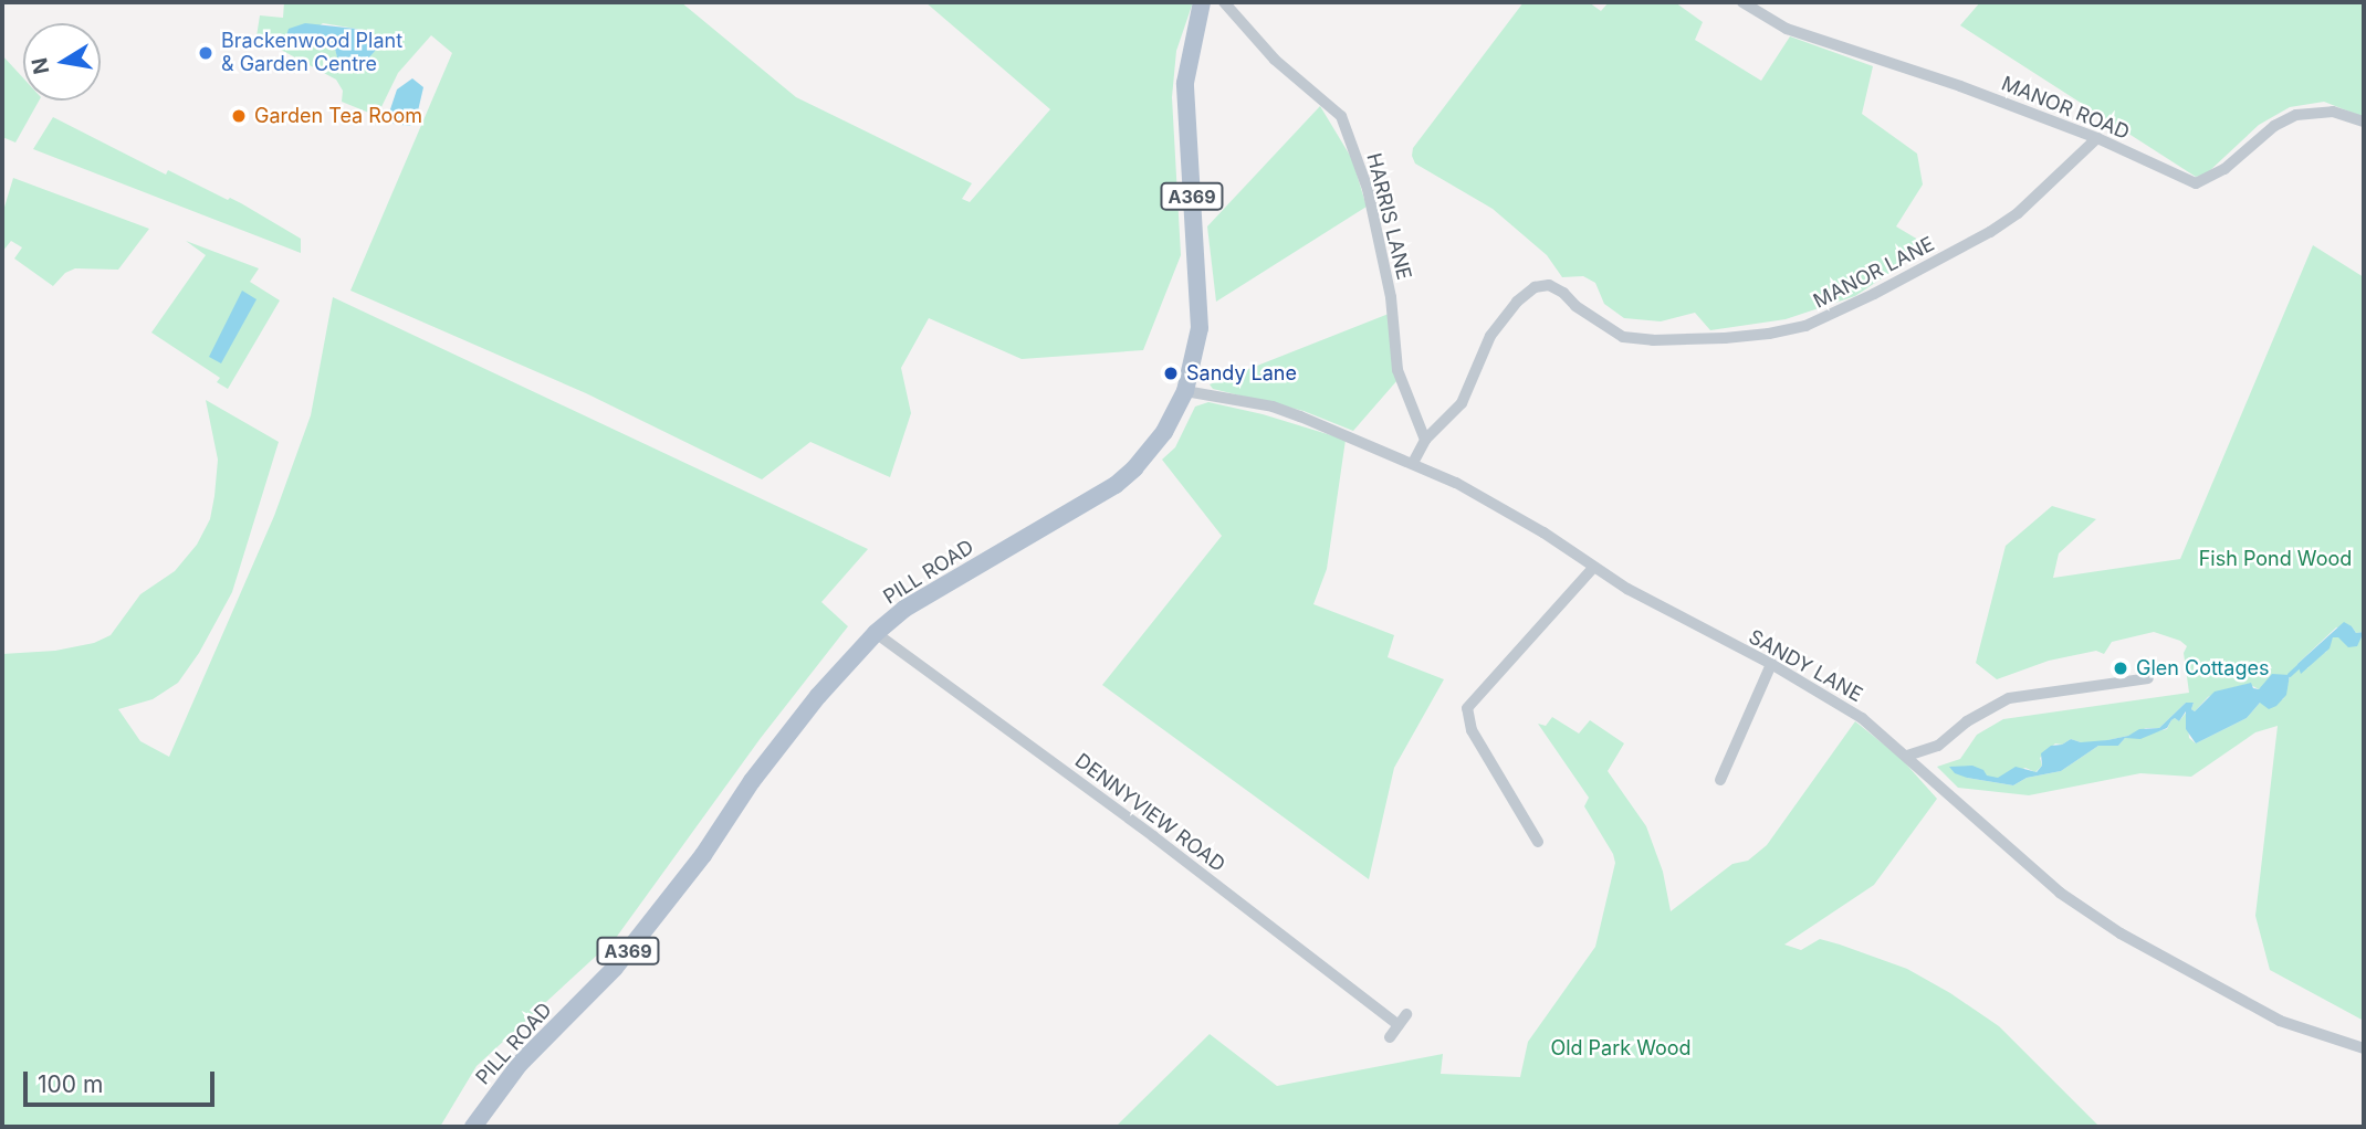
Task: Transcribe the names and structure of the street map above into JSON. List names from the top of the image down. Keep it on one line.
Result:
{"streets":{"main road":["A369","PILL ROAD"],"street":["MANOR ROAD","HARRIS LANE","MANOR LANE","SANDY LANE","DENNYVIEW ROAD"]},"crossings":[["MANOR ROAD","MANOR LANE"],["HARRIS LANE","MANOR LANE"],["MANOR LANE","SANDY LANE"],["PILL ROAD","SANDY LANE"],["PILL ROAD","DENNYVIEW ROAD"]],"parks":["Fish Pond Wood","Old Park Wood"],"places":["Brackenwood Plant & Garden Centre","Garden Tea Room","Sandy Lane","Glen Cottages"],"scale_bar":"100 m","north":"left"}
